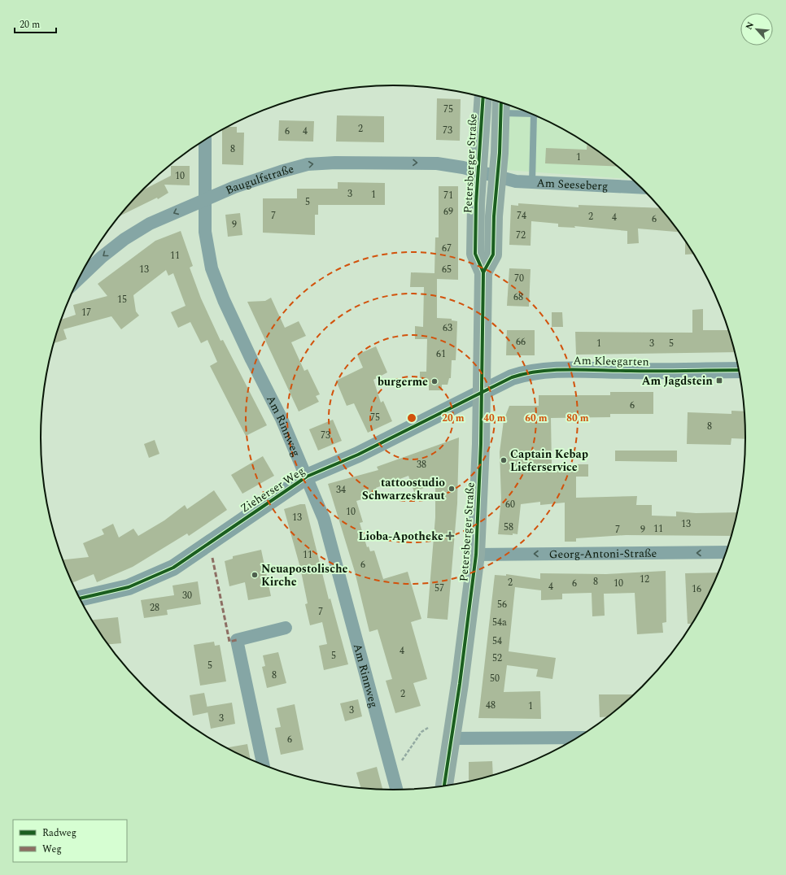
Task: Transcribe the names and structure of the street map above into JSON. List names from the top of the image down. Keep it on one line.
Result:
{"streets":{"main road":["Petersberger Straße"],"street":["Baugulfstraße","Am Seeseberg","Am Kleegarten","Am Rinnweg","Zieherser Weg","Georg-Antoni-Straße"]},"crossings":[["Petersberger Straße","Baugulfstraße"],["Petersberger Straße","Am Seeseberg"],["Petersberger Straße","Am Kleegarten"],["Petersberger Straße","Zieherser Weg"],["Petersberger Straße","Georg-Antoni-Straße"],["Baugulfstraße","Am Seeseberg"],["Baugulfstraße","Am Rinnweg"],["Am Kleegarten","Zieherser Weg"],["Am Rinnweg","Zieherser Weg"]],"one_way":["Georg-Antoni-Straße"],"places":{"transit":["Am Jagdstein"],"other":["burgerme","Captain Kebap Lieferservice","tattoostudio Schwarzeskraut","Neuapostolische Kirche"],"health":["Lioba-Apotheke"]},"house_numbers":["75","2","73","6","4","8","1","10","3","1","71","5","69","7","74","2","4","6","9","72","67","11","13","65","70","68","15","17","63","66","1","3","5","61","6","75","8","73","38","34","60","10","13","13","58","11","7","9","11","6","12","8","2","6","10","4","57","16","30","56","28","7","54a","54","4","5","52","5","8","50","2","48","1","3","3","6"],"legend":["Radweg","Weg"],"scale_bar":"20 m","north":"top left","rings":["20 m","40 m","60 m","80 m"]}
